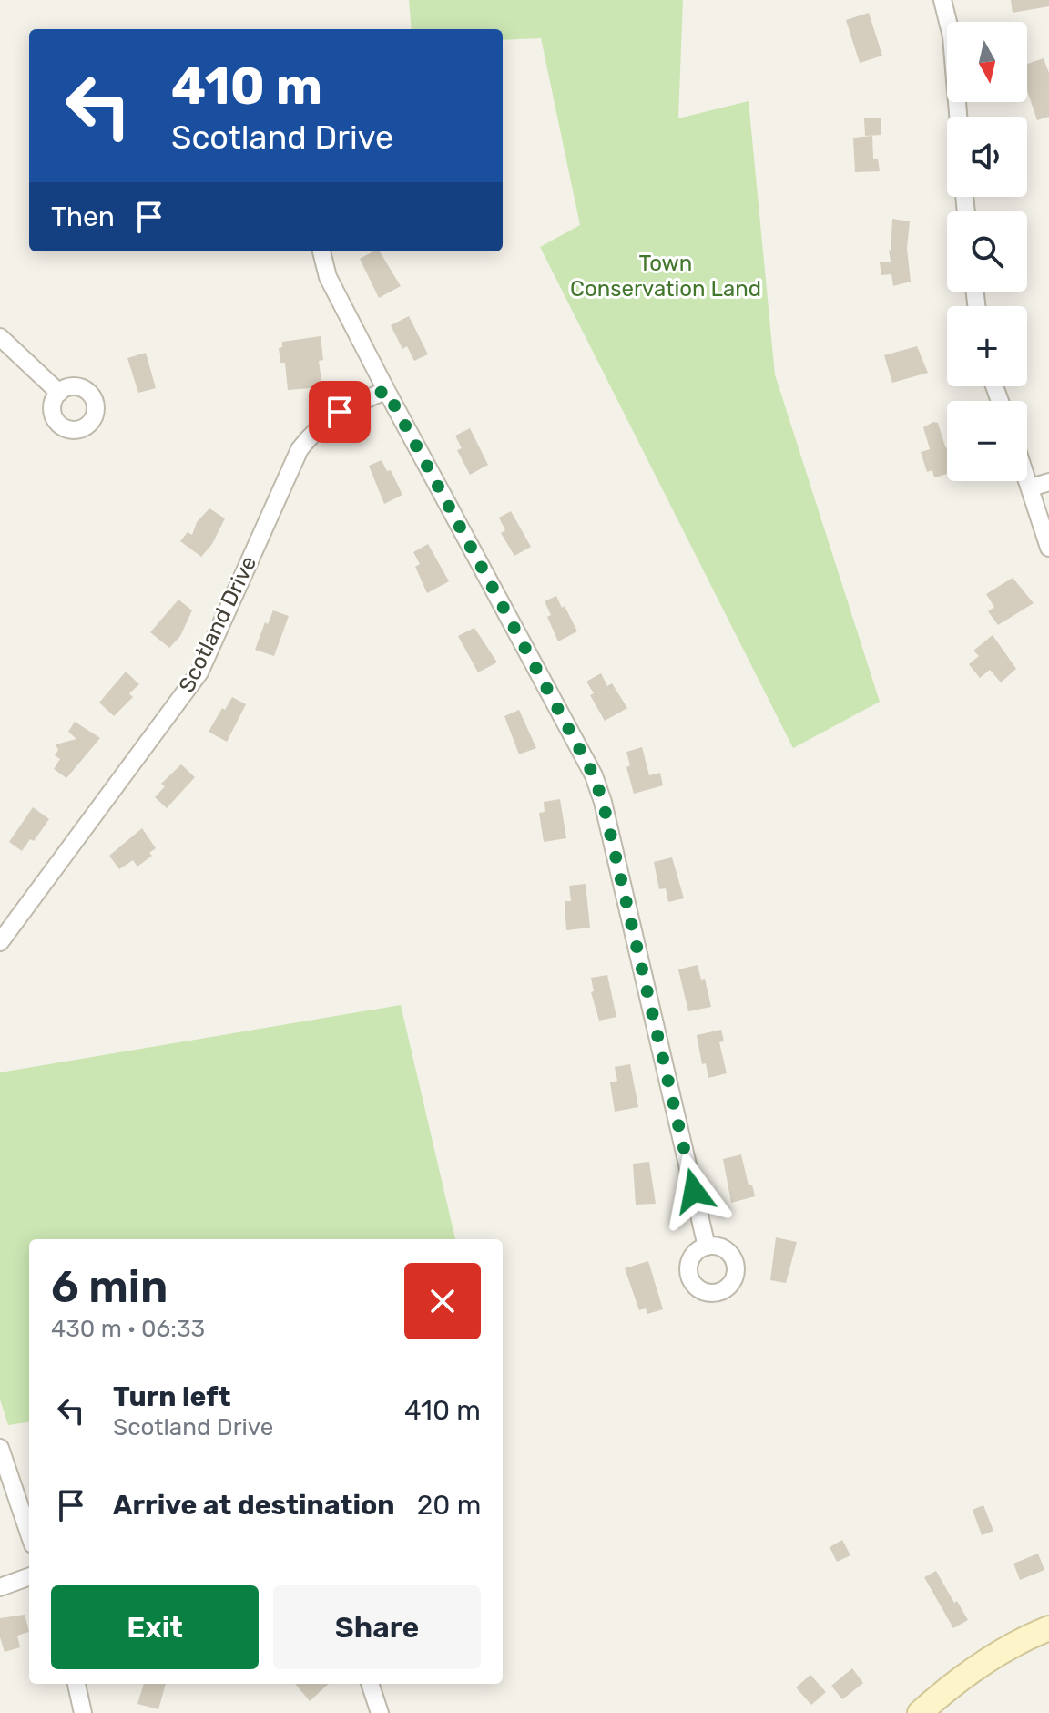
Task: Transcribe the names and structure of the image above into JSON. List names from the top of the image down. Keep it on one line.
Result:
{"streets":{"street":["Scotland Drive"]},"parks":["Town Conservation Land"],"north":"bottom","page":{"map_buttons":["+","−"],"turn":["410 m","Scotland Drive"],"then":"Then","heading":["6 min","430 m · 06:33"],"list":[{"name":"Turn left","note":"Scotland Drive","value":"410 m"},{"name":"Arrive at destination","value":"20 m"}],"buttons":["Exit","Share"]}}
